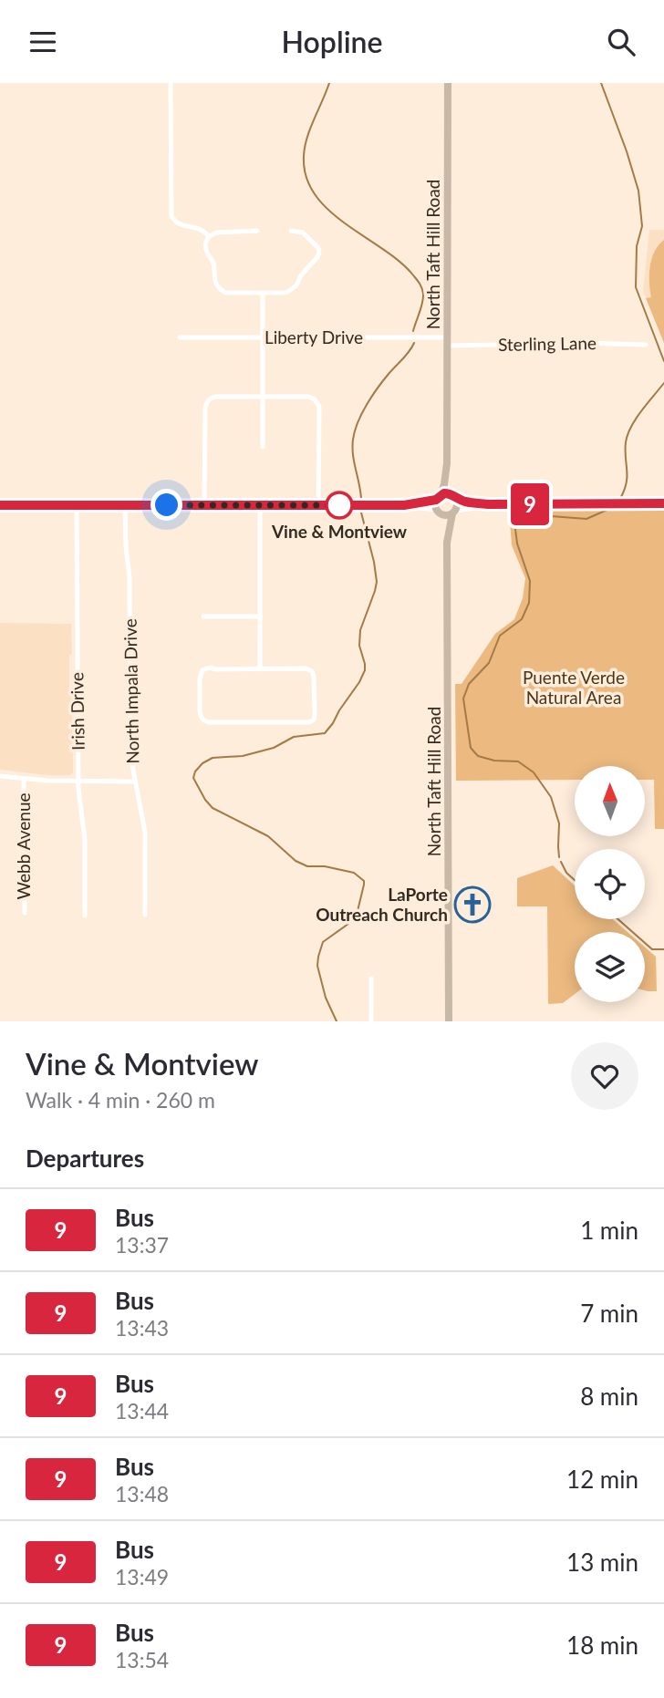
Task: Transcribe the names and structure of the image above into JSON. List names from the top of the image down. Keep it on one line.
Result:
{"streets":{"main road":["North Taft Hill Road"],"street":["Liberty Drive","Sterling Lane","North Impala Drive","Irish Drive","Webb Avenue"]},"crossings":[["North Taft Hill Road","Liberty Drive"],["North Taft Hill Road","Sterling Lane"],["Liberty Drive","Sterling Lane"]],"parks":["Puente Verde Natural Area"],"places":{"other":["Vine & Montview"],"church":["LaPorte Outreach Church"]},"lines":["bus line 9"],"north":"top","page":{"header":"Hopline","on_map":"9","heading":[["Vine & Montview","Walk · 4 min · 260 m"],"Departures"],"list":[{"mark":"9","name":"Bus","note":"13:37","value":"1 min"},{"mark":"9","name":"Bus","note":"13:43","value":"7 min"},{"mark":"9","name":"Bus","note":"13:44","value":"8 min"},{"mark":"9","name":"Bus","note":"13:48","value":"12 min"},{"mark":"9","name":"Bus","note":"13:49","value":"13 min"},{"mark":"9","name":"Bus","note":"13:54","value":"18 min"}]}}
